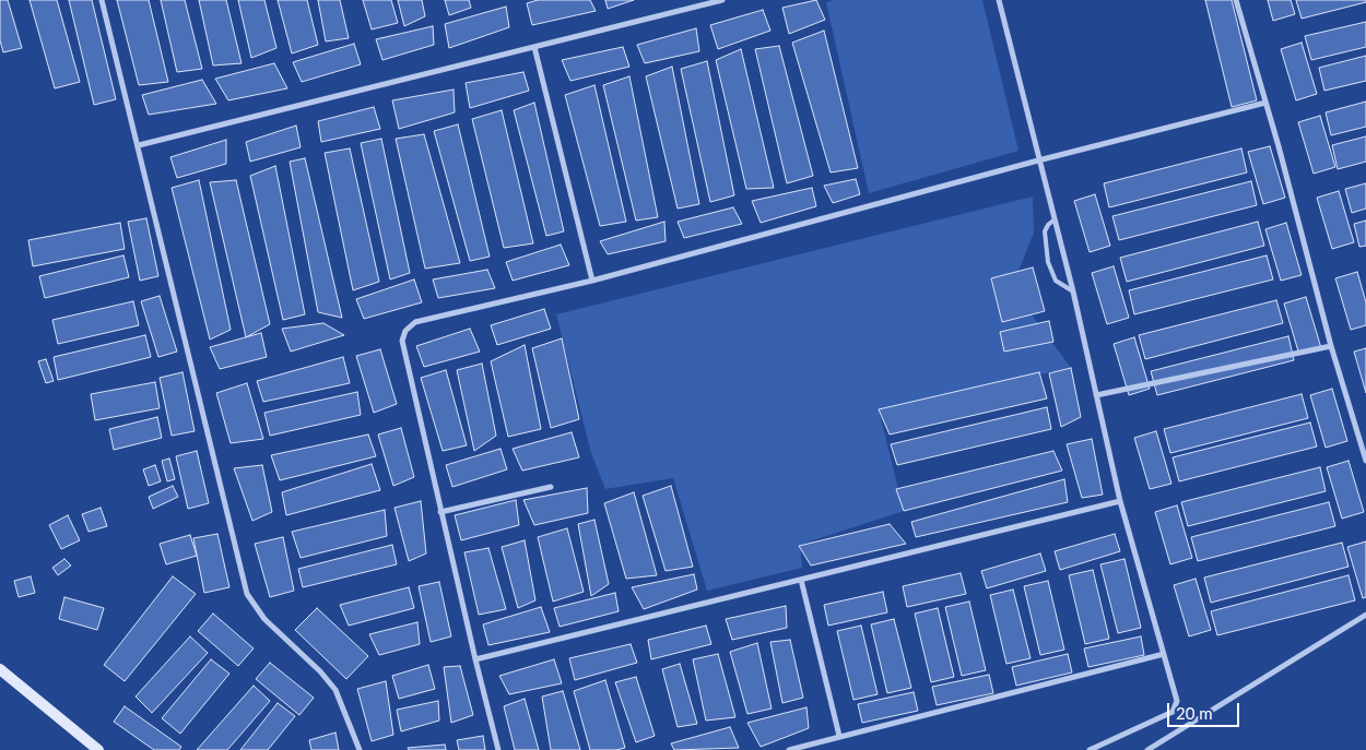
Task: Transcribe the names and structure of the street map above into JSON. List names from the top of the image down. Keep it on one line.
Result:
{"scale_bar":"20 m"}
